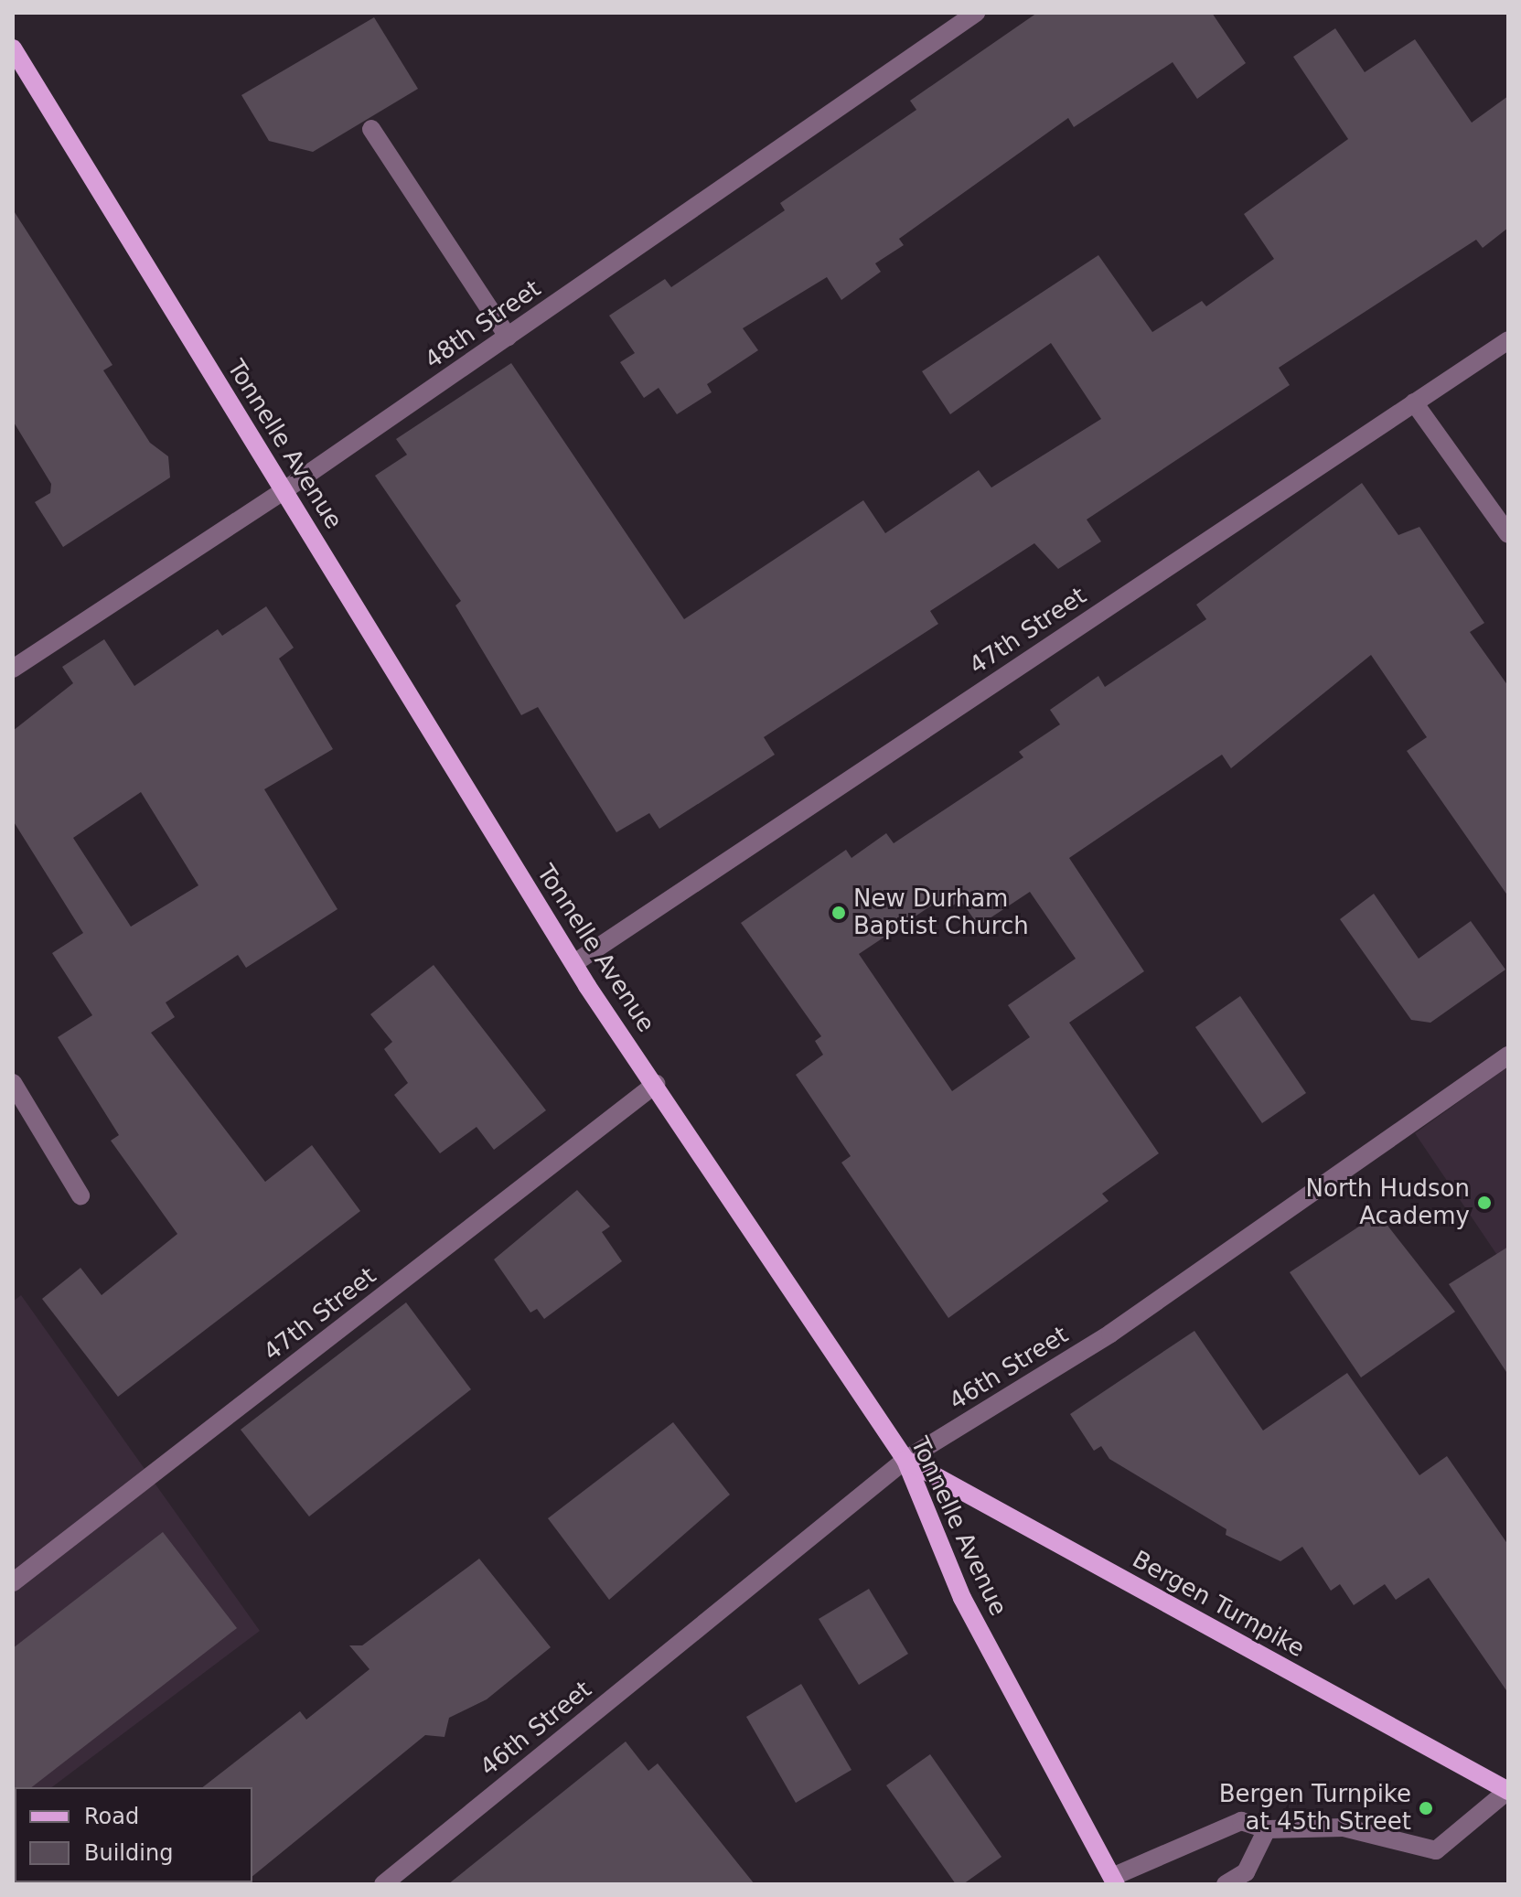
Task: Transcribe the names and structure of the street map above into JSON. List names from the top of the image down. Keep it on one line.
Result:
{"streets":{"main road":["Tonnelle Avenue","Bergen Turnpike"],"street":["48th Street","47th Street","46th Street"]},"crossings":[["48th Street","Tonnelle Avenue"],["Tonnelle Avenue","47th Street"],["Tonnelle Avenue","46th Street"],["Tonnelle Avenue","Bergen Turnpike"],["46th Street","Bergen Turnpike"]],"places":["New Durham Baptist Church","North Hudson Academy","Bergen Turnpike at 45th Street"],"legend":["Road","Building"]}
